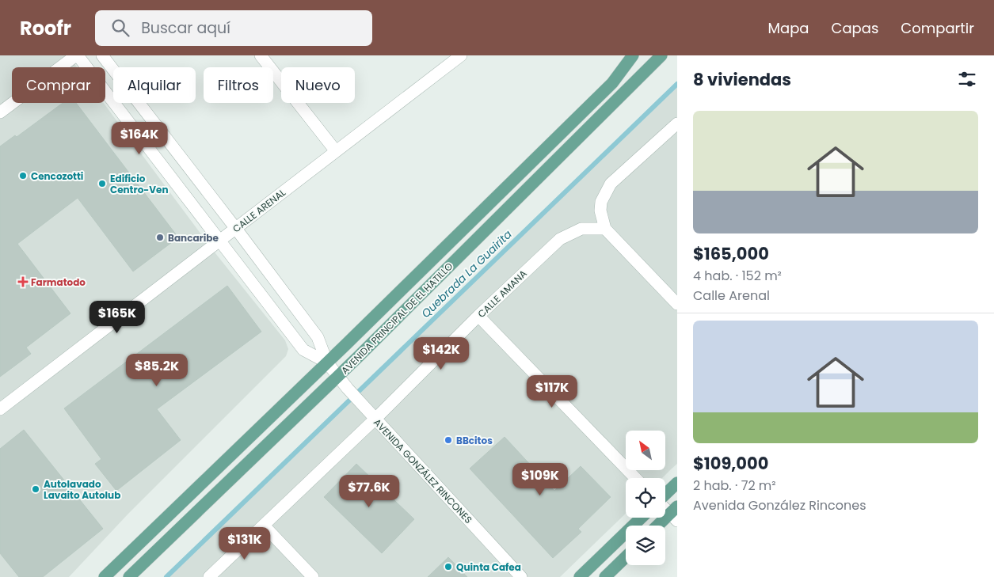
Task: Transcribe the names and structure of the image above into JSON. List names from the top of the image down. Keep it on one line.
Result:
{"streets":{"main road":["AVENIDA PRINCIPAL DE EL HATILLO"],"street":["CALLE ARENAL","CALLE AMANA","AVENIDA GONZÁLEZ RINCONES"]},"crossings":[["CALLE ARENAL","AVENIDA GONZÁLEZ RINCONES"],["CALLE AMANA","AVENIDA GONZÁLEZ RINCONES"],["AVENIDA PRINCIPAL DE EL HATILLO","AVENIDA GONZÁLEZ RINCONES"]],"water":["Quebrada La Guairita"],"places":{"other":["Cencozotti","Edificio Centro-Ven","Bancaribe","BBcitos","Autolavado Lavaito Autolub","Quinta Cafea"],"health":["Farmatodo"]},"north":"top left","page":{"header":"Roofr","search":"Buscar aquí","nav":["Mapa","Capas","Compartir"],"heading":"8 viviendas","chip":["Comprar","Alquilar","Filtros","Nuevo"],"list":[{"name":"$165,000","note":"4 hab. · 152 m² · Calle Arenal"},{"name":"$109,000","note":"2 hab. · 72 m² · Avenida González Rincones"}],"price":["$164K","$165K","$142K","$85.2K","$117K","$109K","$77.6K","$131K"]}}
